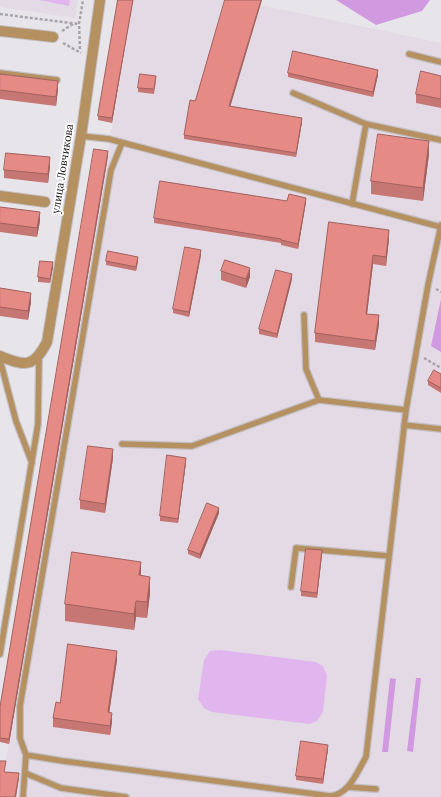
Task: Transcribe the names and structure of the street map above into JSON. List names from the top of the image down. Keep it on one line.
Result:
{"streets":{"street":["улица Ловчикова"]}}
